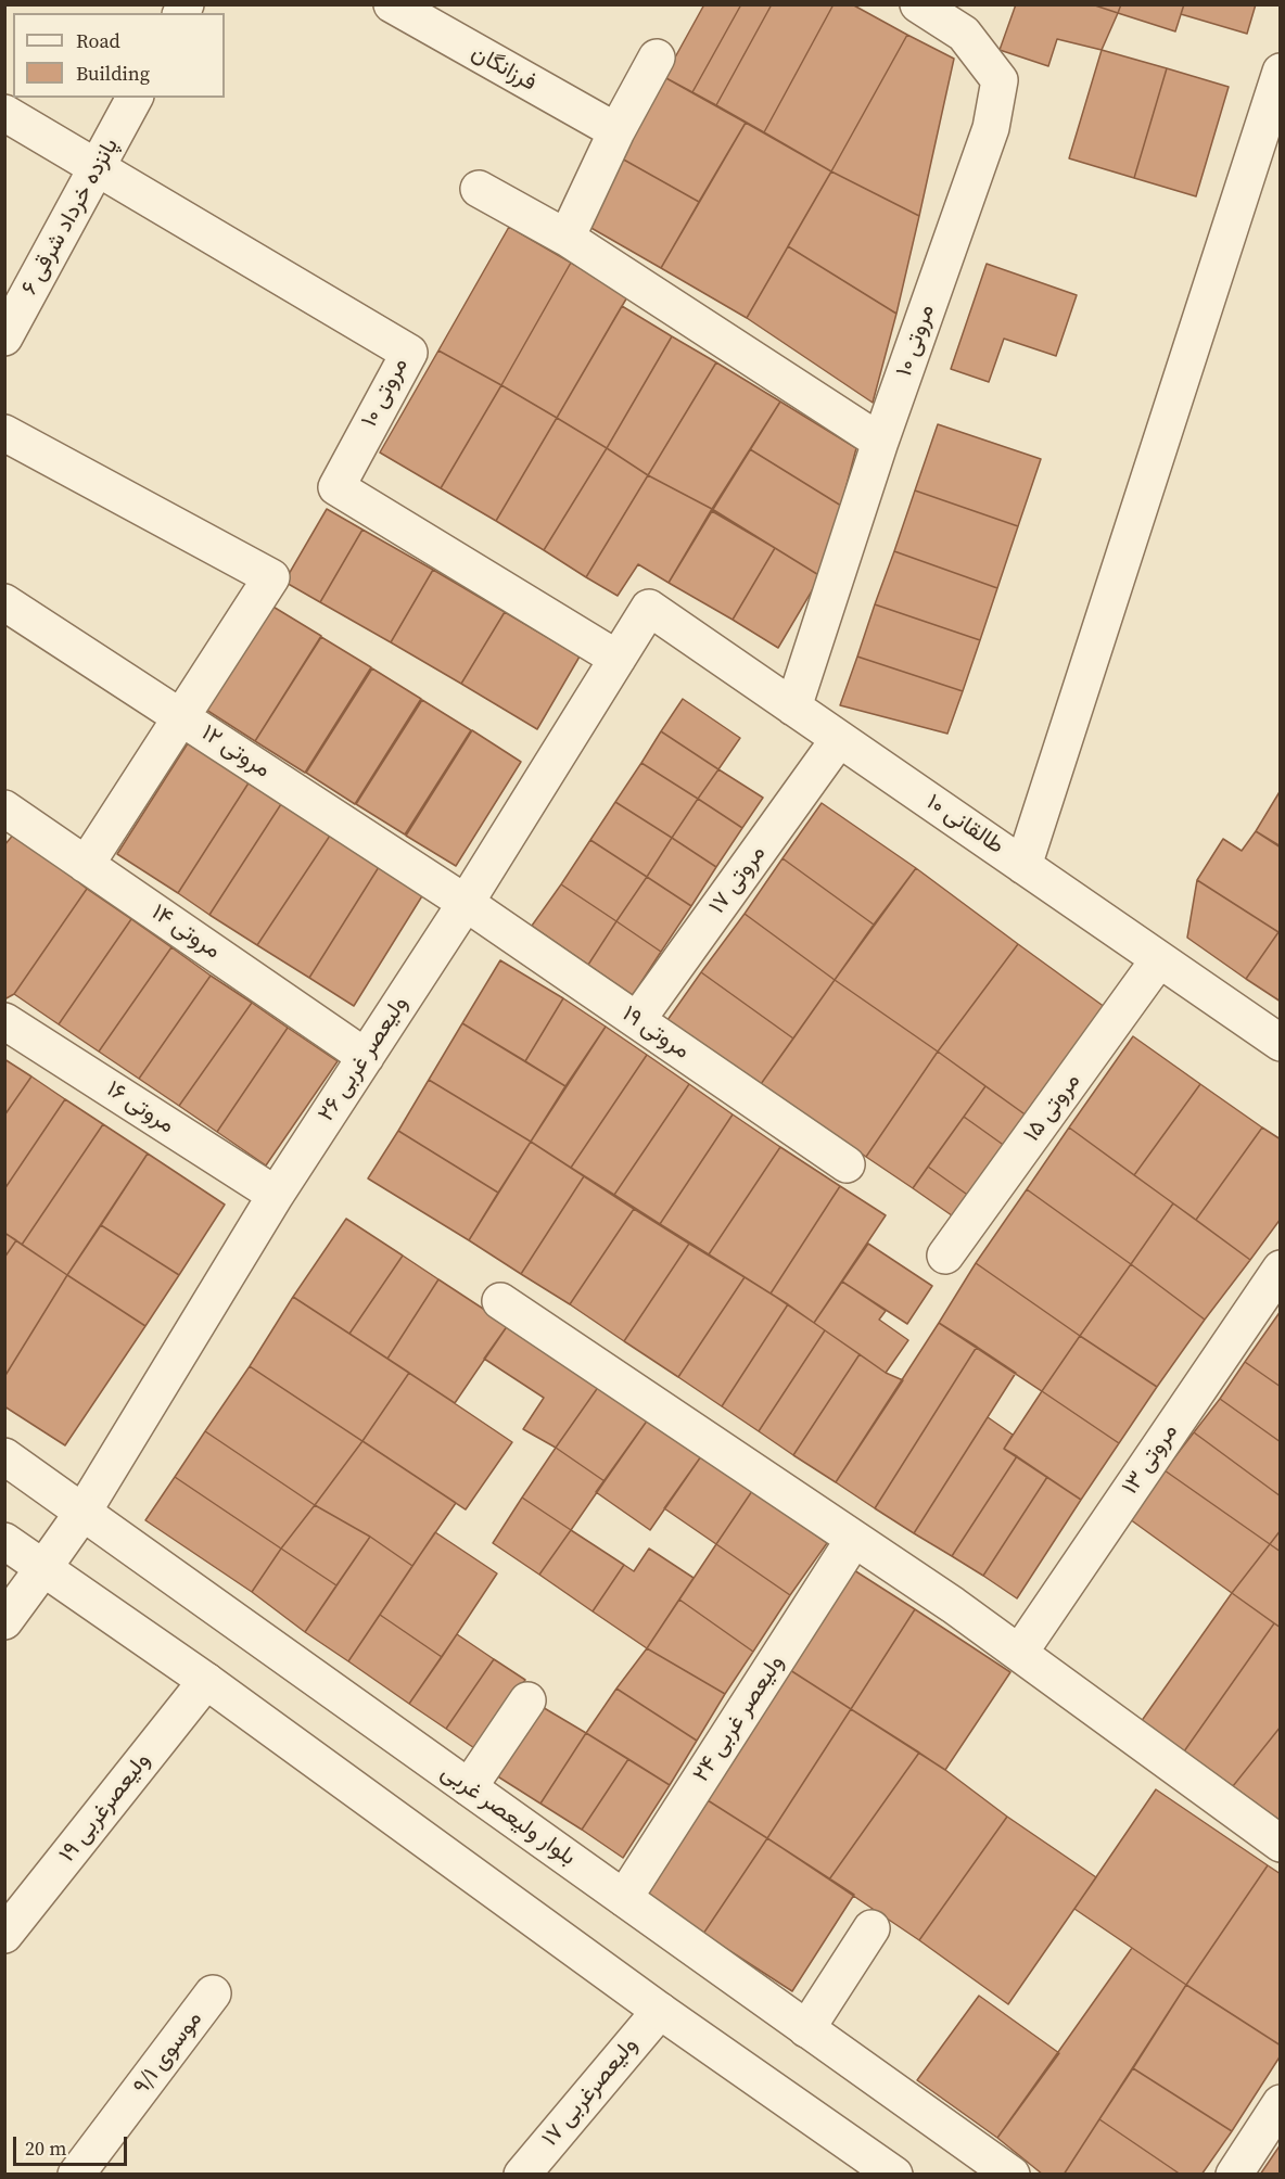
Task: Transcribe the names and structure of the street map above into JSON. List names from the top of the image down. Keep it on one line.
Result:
{"streets":{"street":["فرزانگان","پانزده خرداد شرقی ۶","مروتی ۱۰","مروتی ۱۲","طالقانی ۱۰","مروتی ۱۷","مروتی ۱۴","مروتی ۱۹","ولیعصر غربی ۲۶","مروتی ۱۶","مروتی ۱۵","مروتی ۱۳","ولیعصر غربی ۲۴","ولیعصرغربی ۱۹","بلوار ولیعصر غربی","موسوی ۹/۱","ولیعصرغربی ۱۷"]},"crossings":[["پانزده خرداد شرقی ۶","مروتی ۱۰"],["مروتی ۱۰","طالقانی ۱۰"],["مروتی ۱۰","ولیعصر غربی ۲۶"],["مروتی ۱۲","مروتی ۱۹"],["مروتی ۱۲","ولیعصر غربی ۲۶"],["طالقانی ۱۰","مروتی ۱۷"],["طالقانی ۱۰","ولیعصر غربی ۲۶"],["طالقانی ۱۰","مروتی ۱۵"],["مروتی ۱۷","مروتی ۱۹"],["مروتی ۱۴","ولیعصر غربی ۲۶"],["مروتی ۱۹","ولیعصر غربی ۲۶"],["ولیعصر غربی ۲۶","مروتی ۱۶"],["ولیعصر غربی ۲۶","بلوار ولیعصر غربی"],["ولیعصر غربی ۲۴","بلوار ولیعصر غربی"]],"legend":["Road","Building"],"scale_bar":"20 m"}
